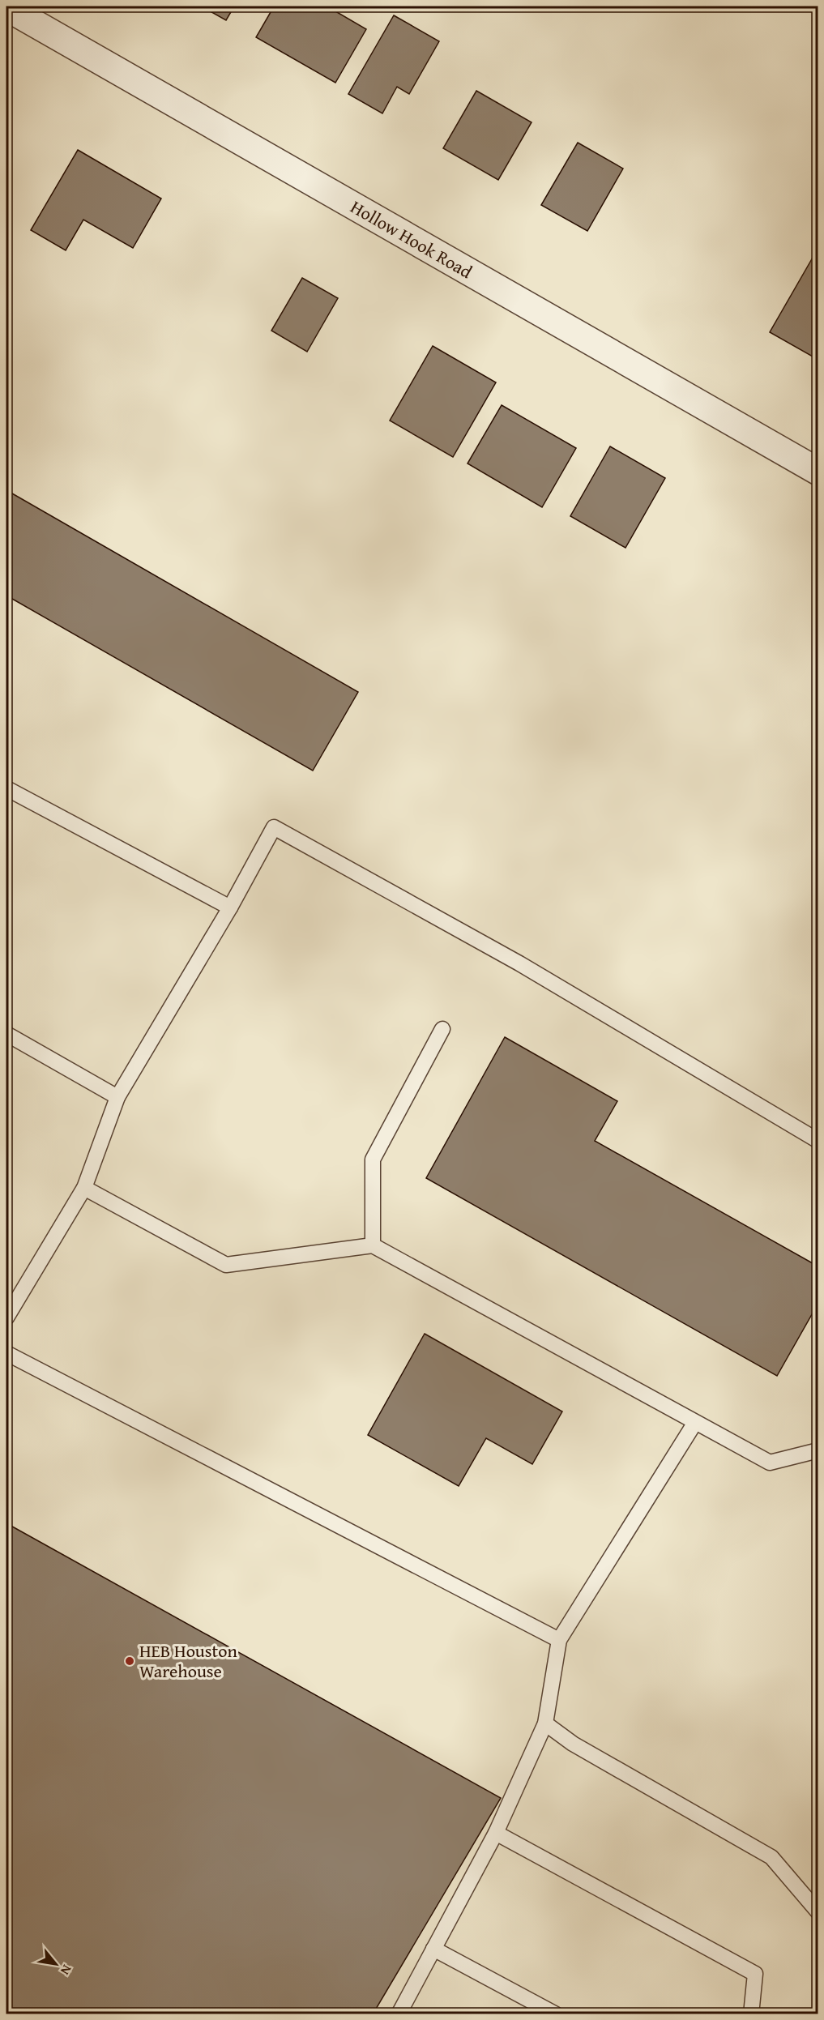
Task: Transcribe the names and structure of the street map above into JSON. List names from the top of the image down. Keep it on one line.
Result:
{"streets":{"street":["Hollow Hook Road"]},"places":["HEB Houston Warehouse"],"north":"bottom right"}
